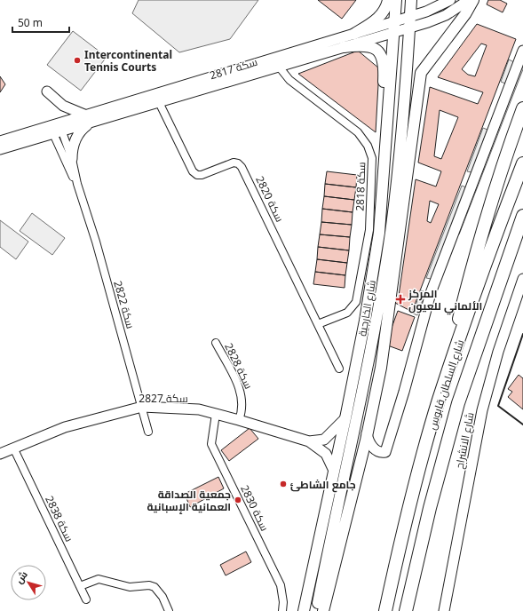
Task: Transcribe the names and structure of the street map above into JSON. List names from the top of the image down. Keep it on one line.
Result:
{"streets":{"highway":["شارع السلطان قابوس"],"main road":["شارع الخارجية"],"street":["سكة 2817","سكة 2818","سكة 2820","سكة 2822","سكة 2828","سكة 2827","شارع الانشراح","سكة 2830","سكة 2838"]},"crossings":[["سكة 2817","سكة 2818"],["سكة 2817","سكة 2820"],["سكة 2817","سكة 2822"],["سكة 2817","شارع الخارجية"],["سكة 2818","سكة 2820"],["سكة 2822","سكة 2827"],["شارع الخارجية","سكة 2827"],["سكة 2828","سكة 2827"],["سكة 2827","سكة 2830"],["سكة 2827","سكة 2838"]],"places":{"other":["Intercontinental Tennis Courts","جامع الشاطئ","جمعية الصداقة العمانية الإسبانية"],"health":["المركز الألماني للعيون"]},"scale_bar":"50 m","north":"top left"}
